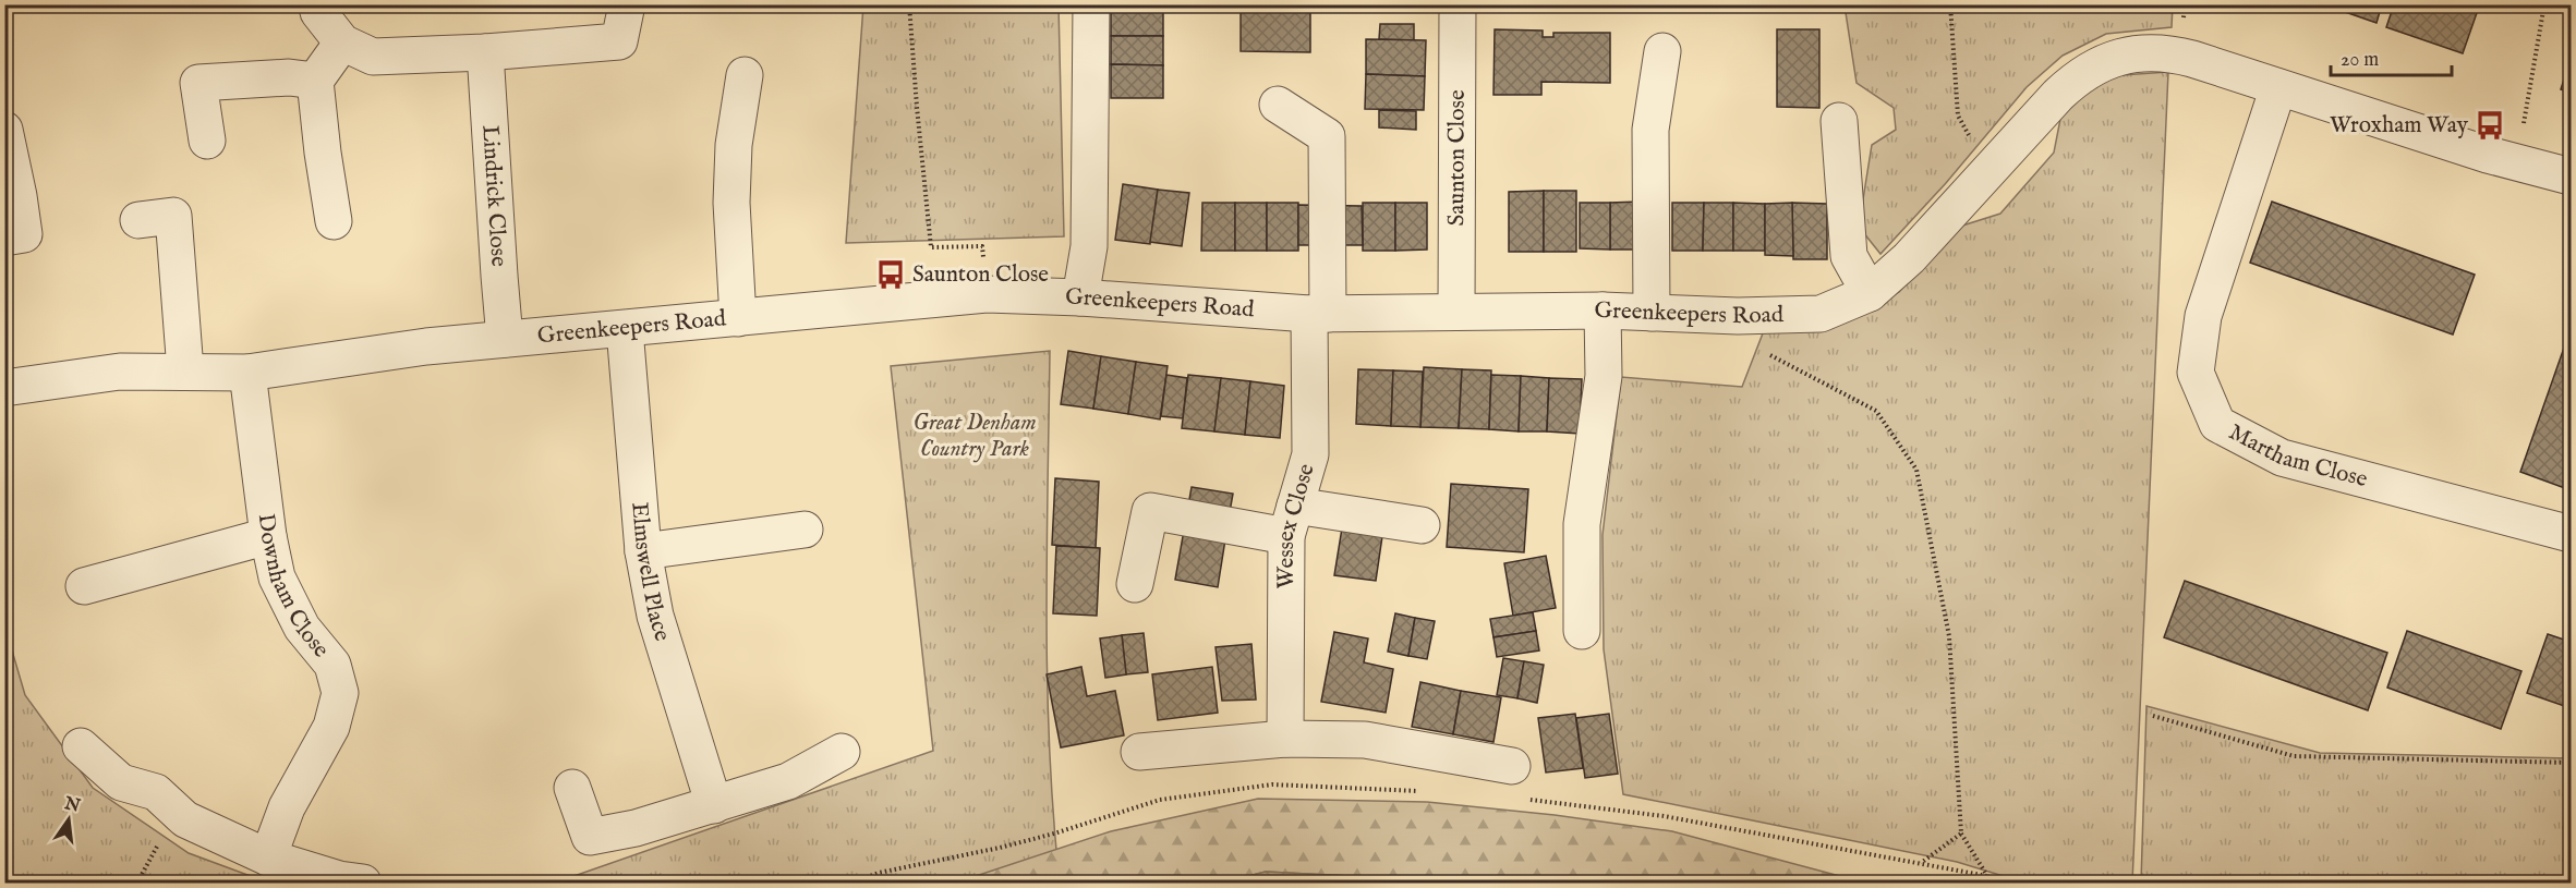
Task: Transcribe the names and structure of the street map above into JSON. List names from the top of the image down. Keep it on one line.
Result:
{"streets":{"street":["Saunton Close","Lindrick Close","Greenkeepers Road","Martham Close","Wessex Close","Elmswell Place","Downham Close"]},"crossings":[["Saunton Close","Greenkeepers Road"],["Lindrick Close","Greenkeepers Road"],["Greenkeepers Road","Martham Close"],["Greenkeepers Road","Wessex Close"],["Greenkeepers Road","Elmswell Place"],["Greenkeepers Road","Downham Close"]],"parks":["Great Denham Country Park"],"places":{"bus stop":["Wroxham Way","Saunton Close"]},"scale_bar":"20 m","north":"top"}
